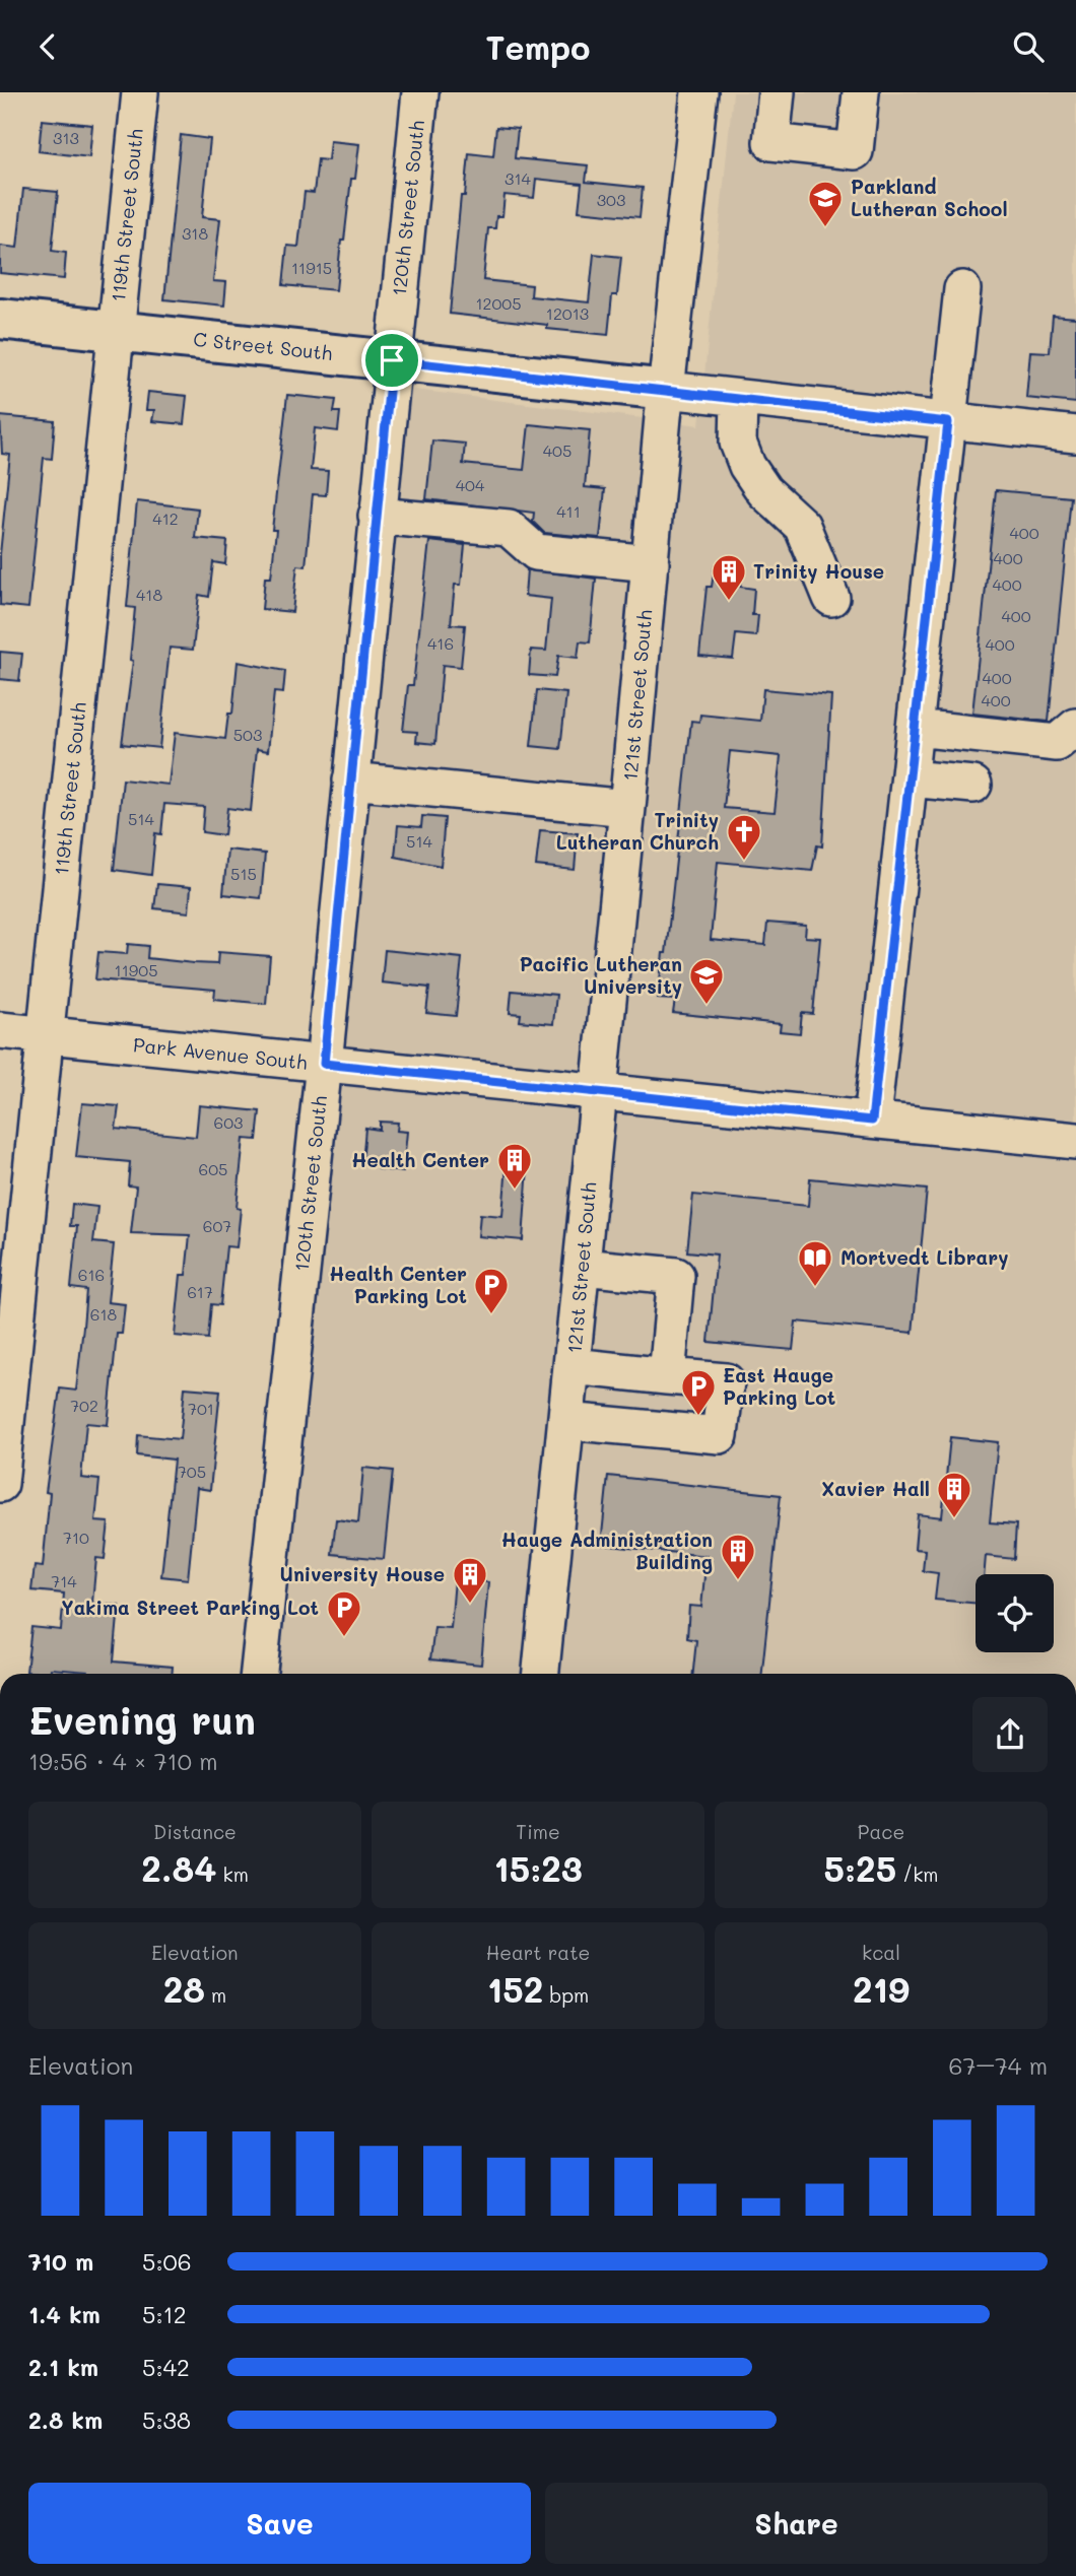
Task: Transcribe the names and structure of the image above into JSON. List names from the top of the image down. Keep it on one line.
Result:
{"streets":{"main road":["C Street South"],"street":["120th Street South","119th Street South","121st Street South","Park Avenue South"]},"crossings":[["120th Street South","C Street South"],["120th Street South","Park Avenue South"],["119th Street South","C Street South"],["119th Street South","Park Avenue South"],["C Street South","121st Street South"],["121st Street South","Park Avenue South"]],"places":{"school or university":["Parkland Lutheran School","Pacific Lutheran University"],"building":["Trinity House","Health Center","Xavier Hall","Hauge Administration Building","University House"],"church":["Trinity Lutheran Church"],"library":["Mortvedt Library"],"parking":["Health Center Parking Lot","East Hauge Parking Lot","Yakima Street Parking Lot"]},"house_numbers":["313","314","303","318","11915","12005","12013","405","404","411","412","400","400","400","418","400","416","400","400","400","503","514","514","515","11905","603","605","607","616","617","618","702","701","705","710","714"],"page":{"header":"Tempo","heading":["Evening run","19:56 · 4 × 710 m"],"stats":[["Distance","2.84 km"],["Time","15:23"],["Pace","5:25 /km"],["Elevation","28 m"],["Heart rate","152 bpm"],["kcal","219"]],"chart":["Elevation","67–74 m"],"list":[{"name":"710 m","note":"5:06"},{"name":"1.4 km","note":"5:12"},{"name":"2.1 km","note":"5:42"},{"name":"2.8 km","note":"5:38"}],"buttons":["Save","Share"]}}
